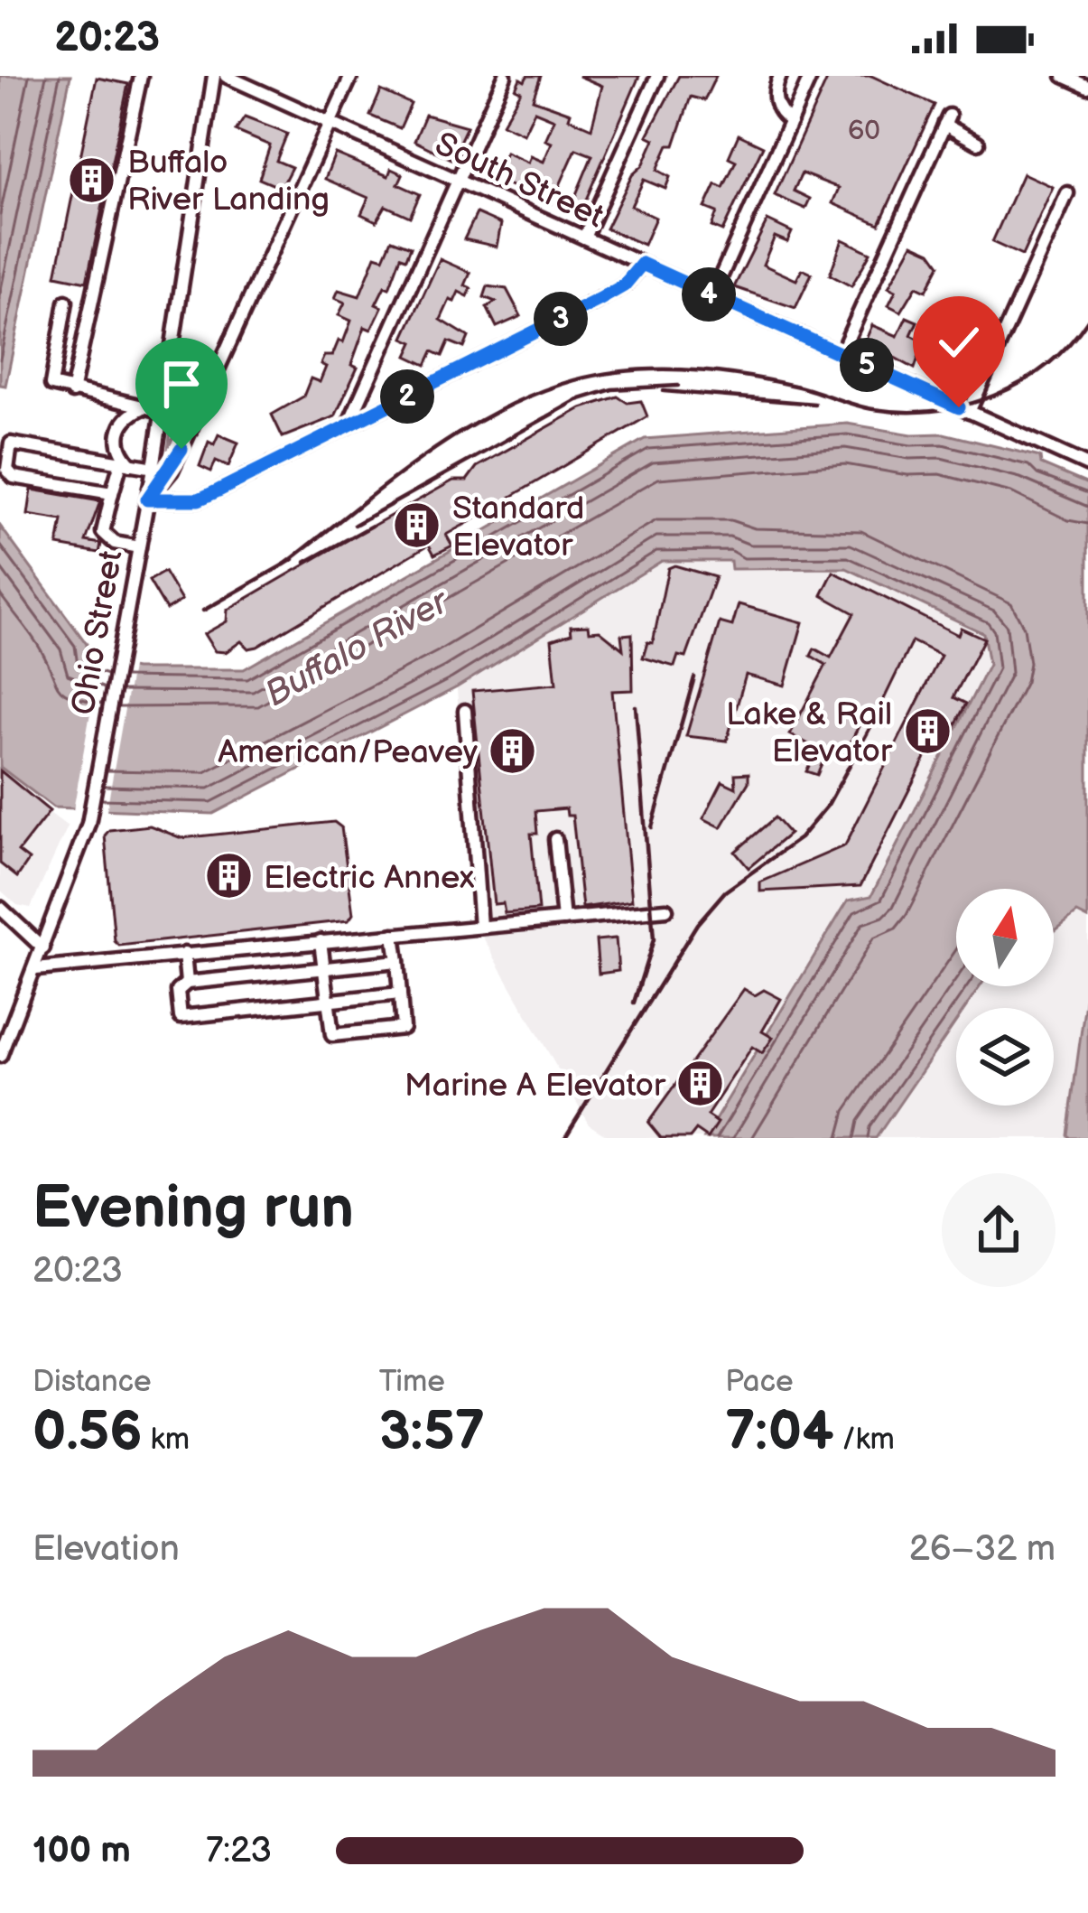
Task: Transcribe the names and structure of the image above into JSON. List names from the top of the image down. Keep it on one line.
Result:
{"streets":{"street":["South Street","Ohio Street"]},"crossings":[["South Street","Ohio Street"]],"water":["Buffalo River"],"places":{"building":["Buffalo River Landing","Standard Elevator","Lake & Rail Elevator","American/Peavey","Electric Annex","Marine A Elevator"]},"house_numbers":["60"],"north":"top","page":{"status":"20:23","pins":["4","3","5","2"],"heading":["Evening run","20:23"],"stats":[["Distance","0.56 km"],["Time","3:57"],["Pace","7:04 /km"]],"chart":["Elevation","26–32 m"],"list":[{"name":"100 m","note":"7:23"}]}}
